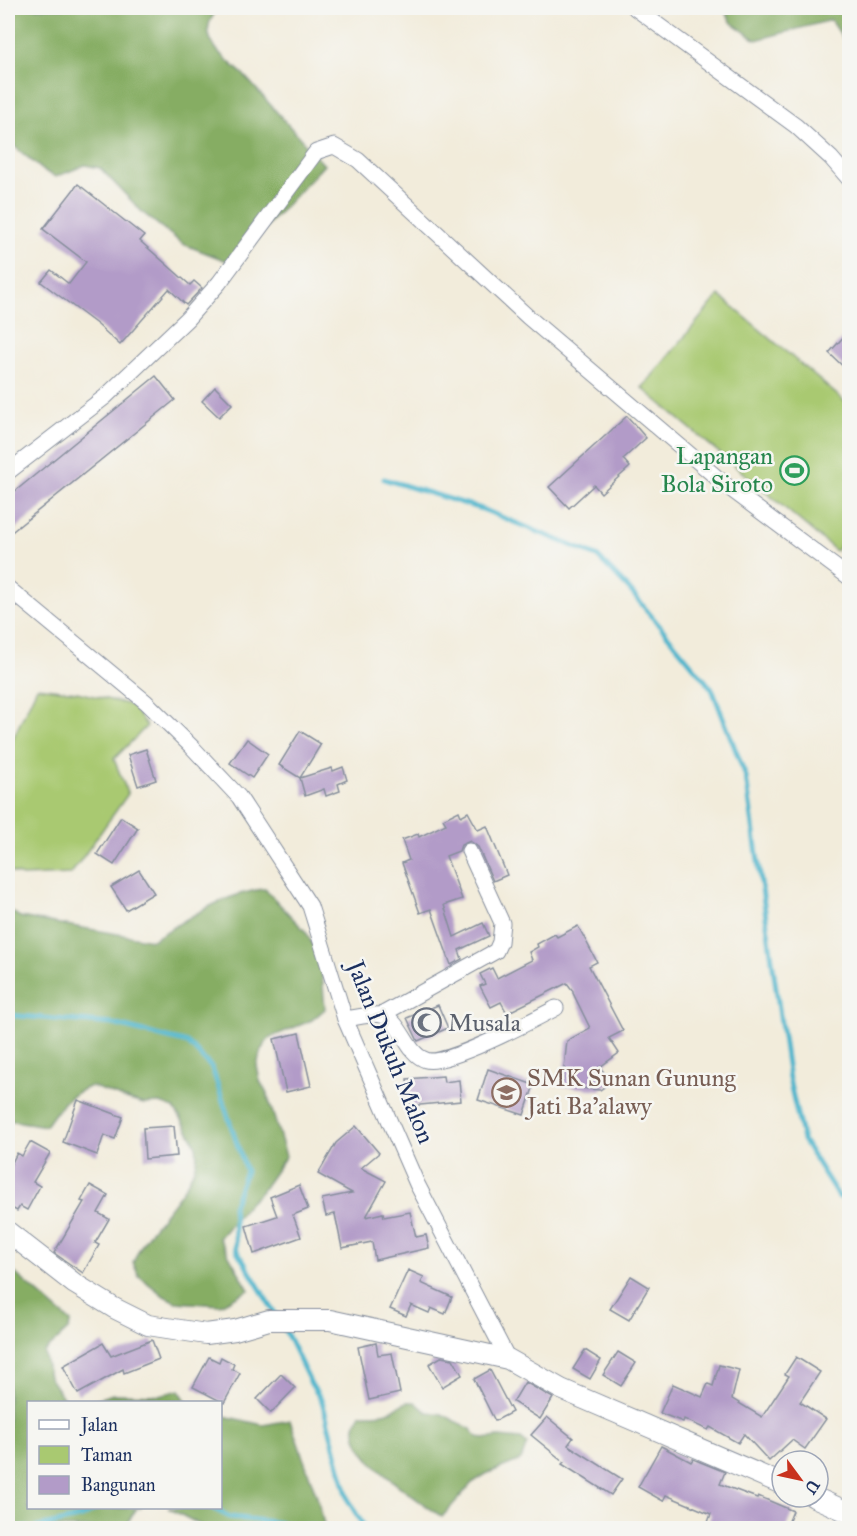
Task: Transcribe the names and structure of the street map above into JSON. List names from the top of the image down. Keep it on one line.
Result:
{"streets":{"street":["Jalan Dukuh Malon"]},"places":{"sports":["Lapangan Bola Siroto"],"mosque":["Musala"],"school or university":["SMK Sunan Gunung Jati Ba'alawy"]},"legend":["Jalan","Taman","Bangunan"],"north":"bottom right"}
